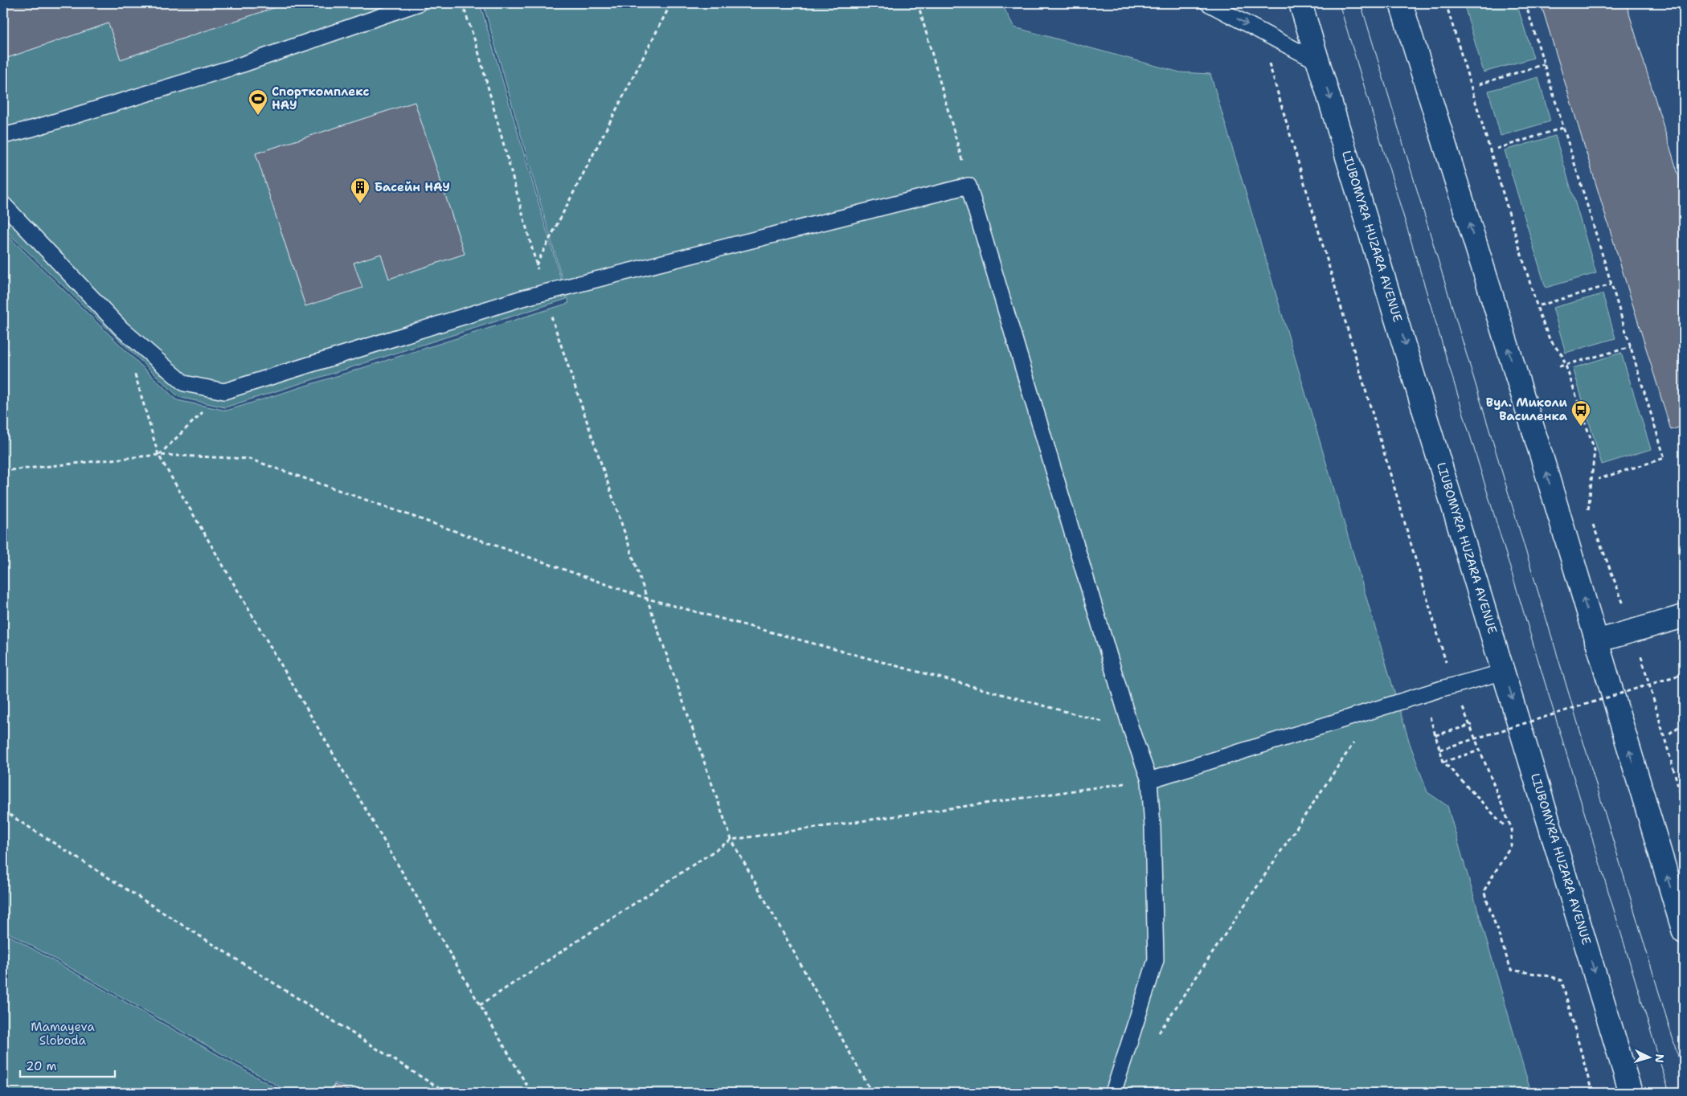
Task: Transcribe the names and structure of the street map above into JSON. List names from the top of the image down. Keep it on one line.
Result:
{"streets":{"main road":["LIUBOMYRA HUZARA AVENUE"]},"parks":["Mamayeva Sloboda"],"places":{"sports":["Спорткомплекс НАУ"],"building":["Басейн НАУ"],"bus stop":["Вул. Миколи Василенка"]},"scale_bar":"20 m","north":"right"}
